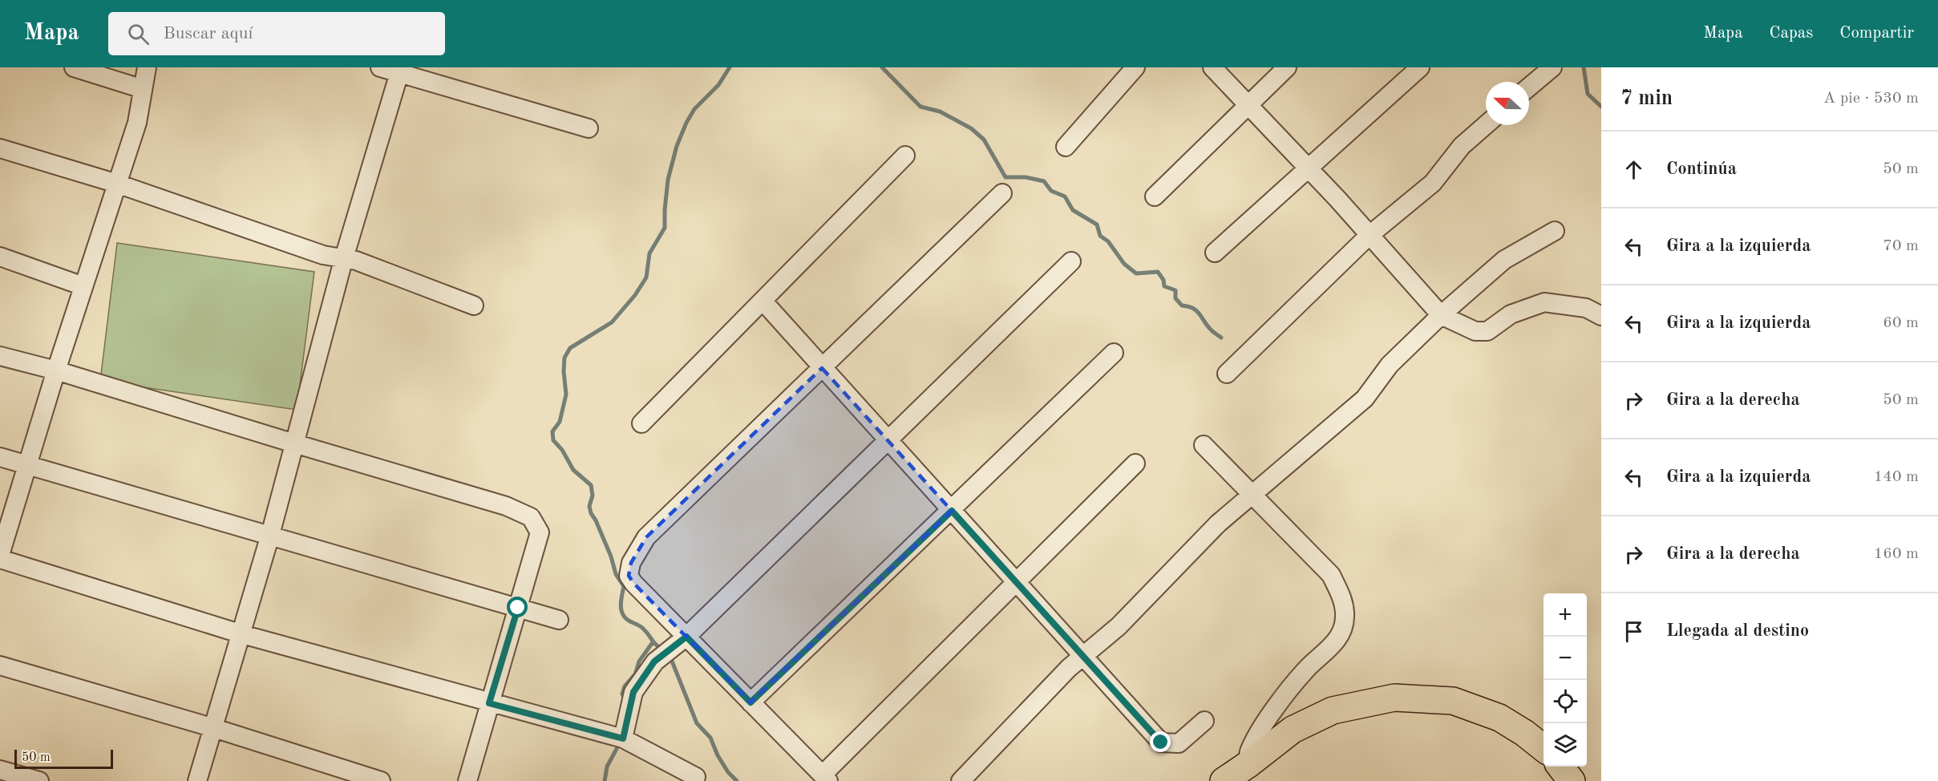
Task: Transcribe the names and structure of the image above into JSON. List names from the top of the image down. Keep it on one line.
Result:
{"scale_bar":"50 m","north":"left","page":{"header":"Mapa","search":"Buscar aquí","nav":["Mapa","Capas","Compartir"],"heading":["7 min","A pie · 530 m"],"list":[["Continúa","50 m"],["Gira a la izquierda","70 m"],["Gira a la izquierda","60 m"],["Gira a la derecha","50 m"],["Gira a la izquierda","140 m"],["Gira a la derecha","160 m"],"Llegada al destino"],"map_buttons":["+","−"],"scale":"50 m"}}
